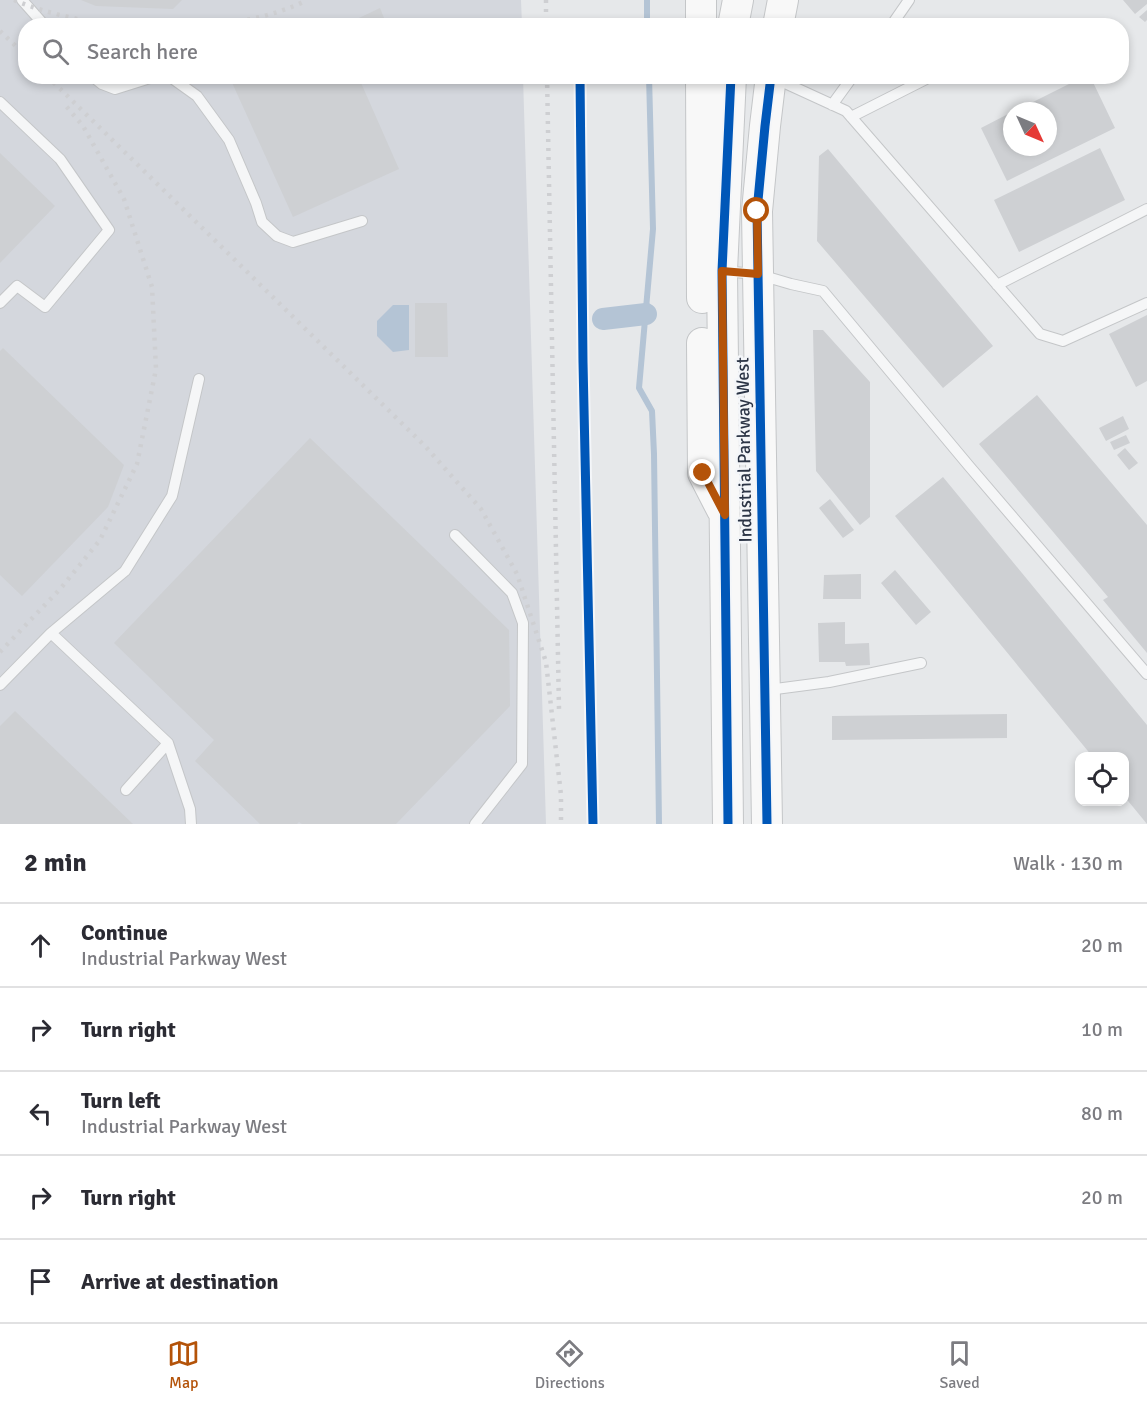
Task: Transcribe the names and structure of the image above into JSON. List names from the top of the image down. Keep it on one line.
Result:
{"streets":{"main road":["Industrial Parkway West"]},"north":"bottom right","page":{"search":"Search here","heading":["2 min","Walk · 130 m"],"list":[["Continue","Industrial Parkway West","20 m"],["Turn right","10 m"],["Turn left","Industrial Parkway West","80 m"],["Turn right","20 m"],"Arrive at destination"],"nav":["Map","Directions","Saved"]}}
